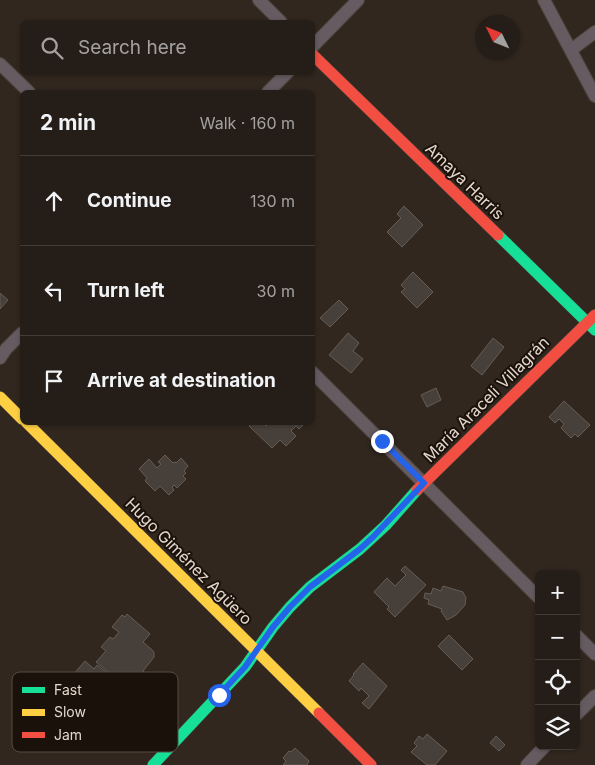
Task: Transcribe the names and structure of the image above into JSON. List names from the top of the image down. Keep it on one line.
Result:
{"streets":{"street":["Amaya Harris","María Araceli Villagrán","Hugo Giménez Agüero"]},"crossings":[["Amaya Harris","María Araceli Villagrán"],["María Araceli Villagrán","Hugo Giménez Agüero"]],"legend":["Fast","Slow","Jam"],"north":"top left","page":{"search":"Search here","heading":["2 min","Walk · 160 m"],"list":[["Continue","130 m"],["Turn left","30 m"],"Arrive at destination"],"map_buttons":["+","−"]}}
